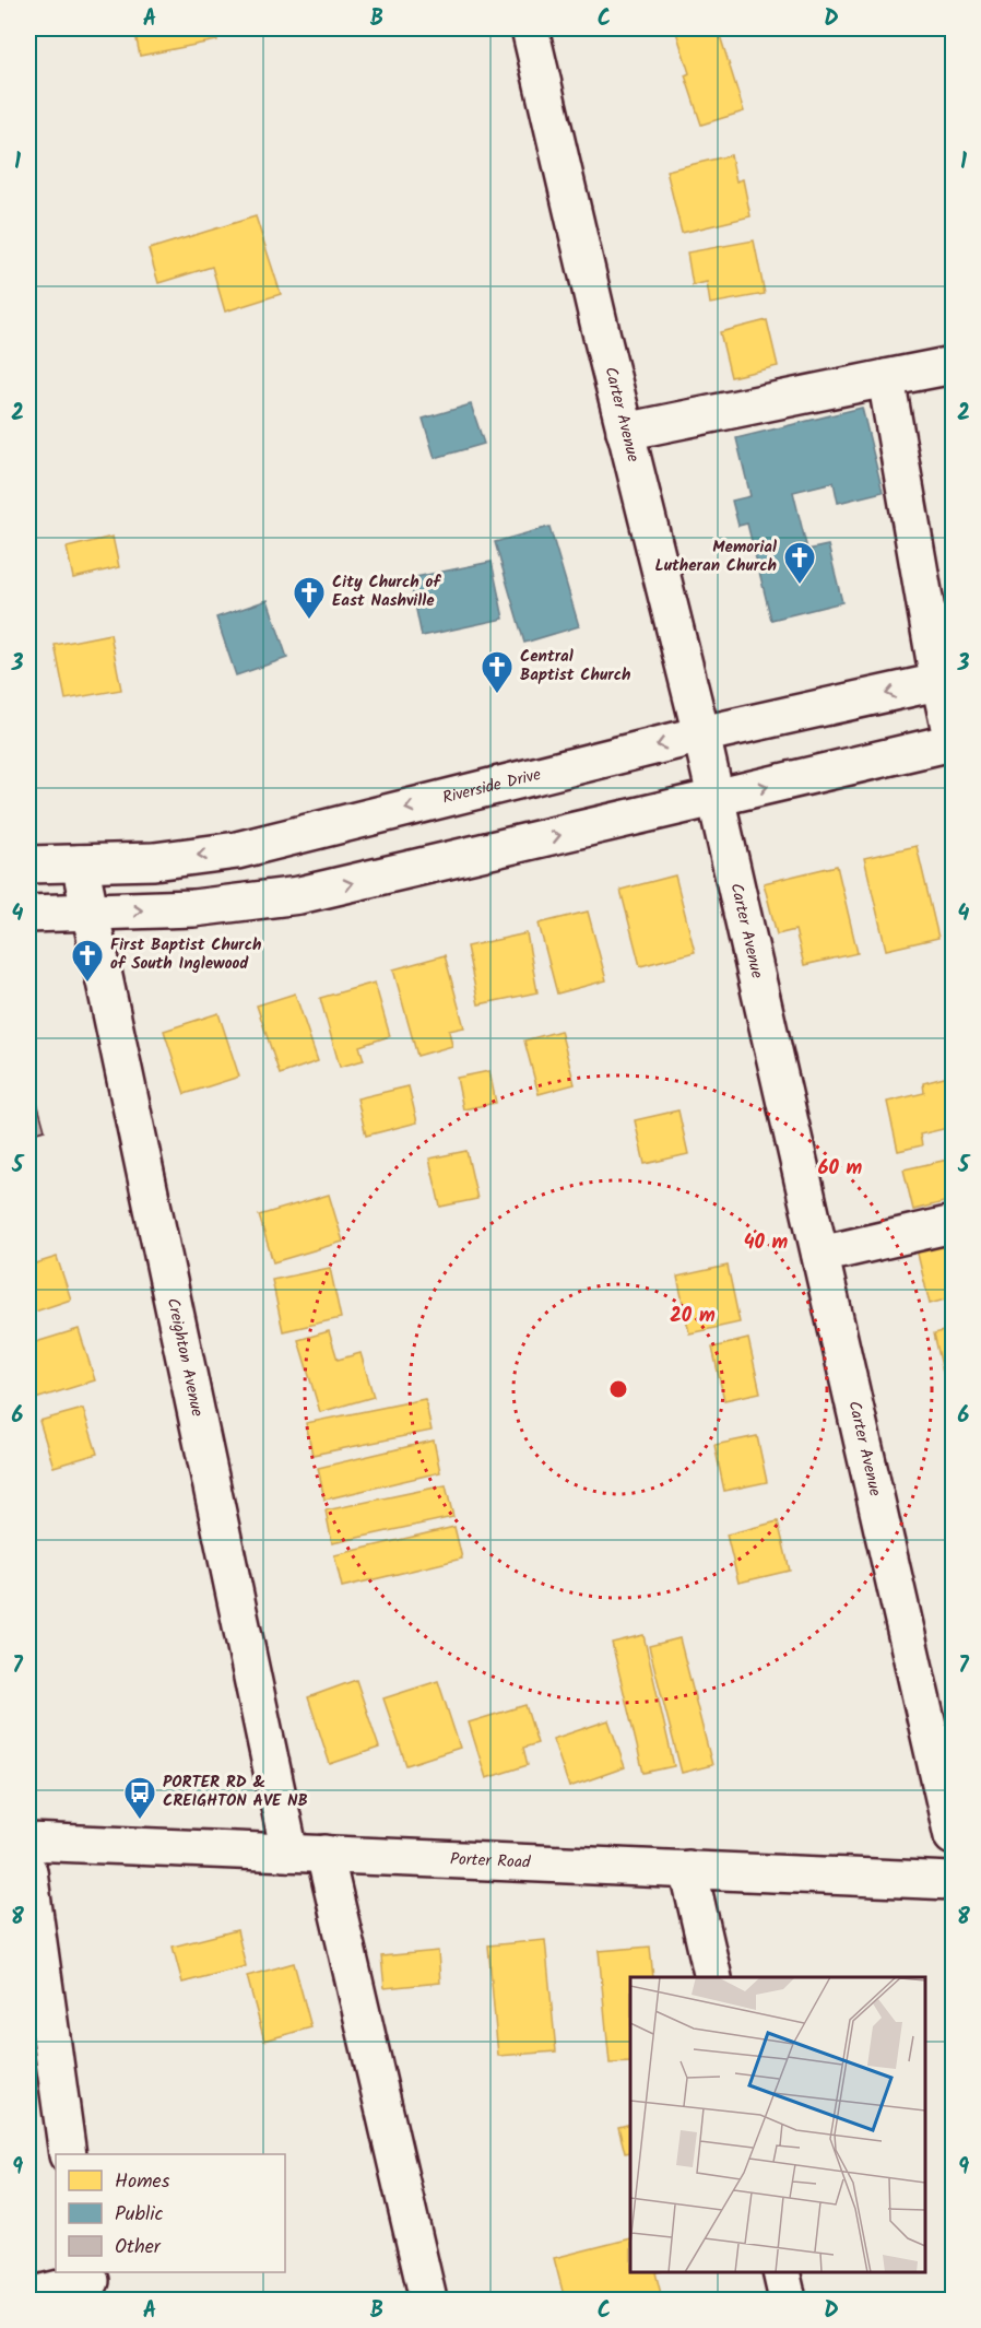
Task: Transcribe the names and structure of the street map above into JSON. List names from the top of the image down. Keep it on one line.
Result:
{"streets":{"street":["Carter Avenue","Riverside Drive","Creighton Avenue","Porter Road"]},"crossings":[["Carter Avenue","Riverside Drive"],["Riverside Drive","Creighton Avenue"],["Creighton Avenue","Porter Road"]],"places":{"church":["Memorial Lutheran Church","City Church of East Nashville","Central Baptist Church","First Baptist Church of South Inglewood"],"bus stop":["PORTER RD & CREIGHTON AVE NB"]},"legend":["Homes","Public","Other"],"grid":{"columns":["A","B","C","D"],"rows":["1","2","3","4","5","6","7","8","9"]},"rings":["60 m","40 m","20 m"]}
